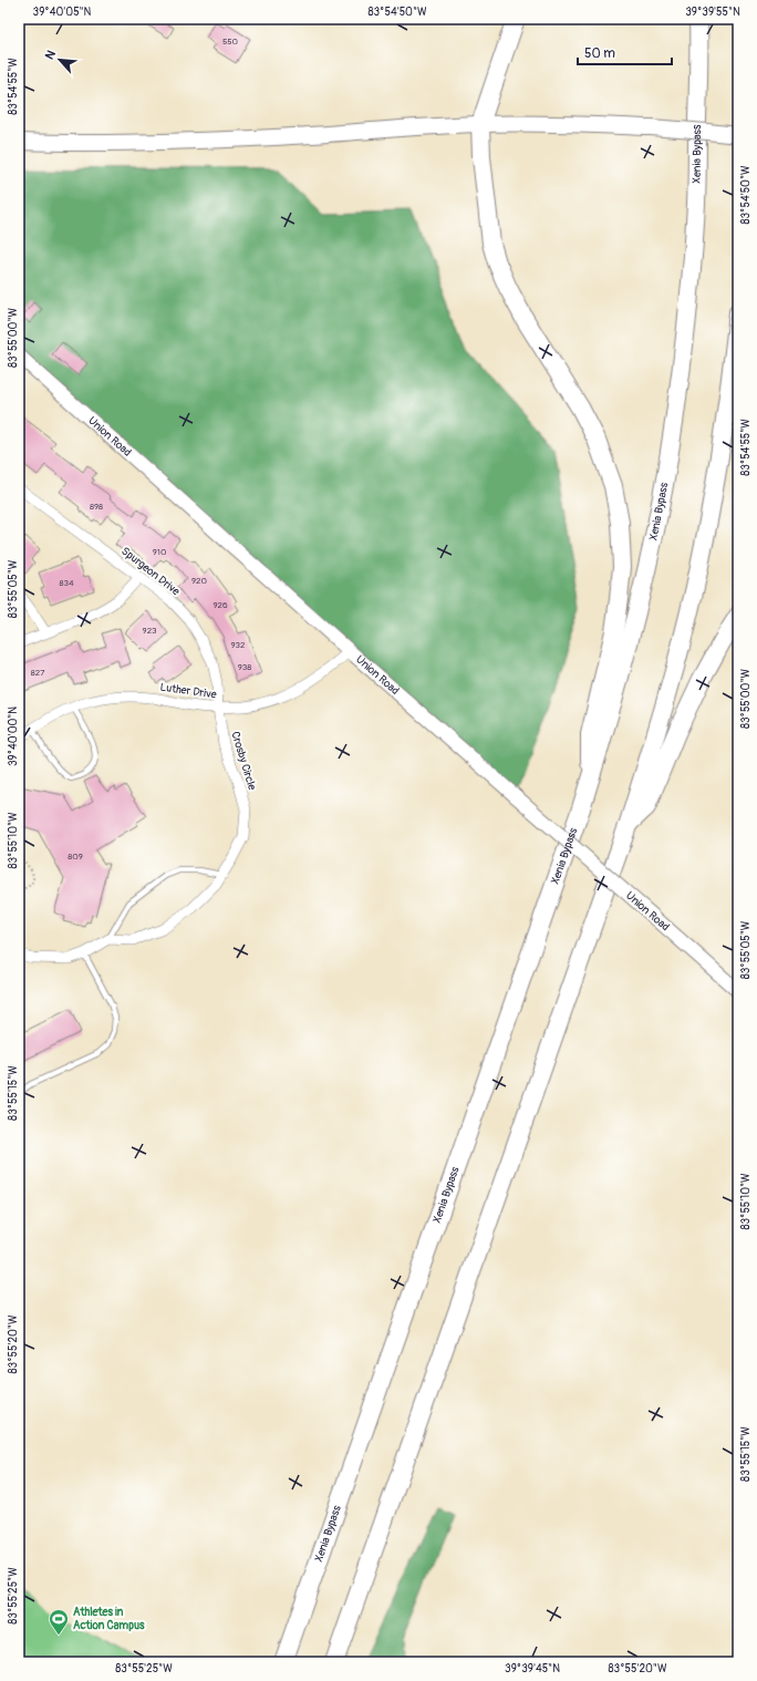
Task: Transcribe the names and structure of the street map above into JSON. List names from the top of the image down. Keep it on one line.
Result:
{"streets":{"highway":["Xenia Bypass"],"street":["Union Road","Spurgeon Drive","Luther Drive","Crosby Circle"]},"crossings":[["Union Road","Luther Drive"],["Spurgeon Drive","Luther Drive"],["Spurgeon Drive","Crosby Circle"],["Luther Drive","Crosby Circle"]],"places":{"sports":["Athletes in Action Campus"]},"house_numbers":["550","898","910","920","834","926","923","932","938","827","809"],"scale_bar":"50 m","north":"top left","coordinates":["39°40'05\"N","83°54'50\"W","39°39'55\"N","83°54'55\"W","83°55'00\"W","83°55'05\"W","39°40'00\"N","83°55'10\"W","83°55'15\"W","83°55'20\"W","83°55'25\"W","39°39'45\"N"]}
